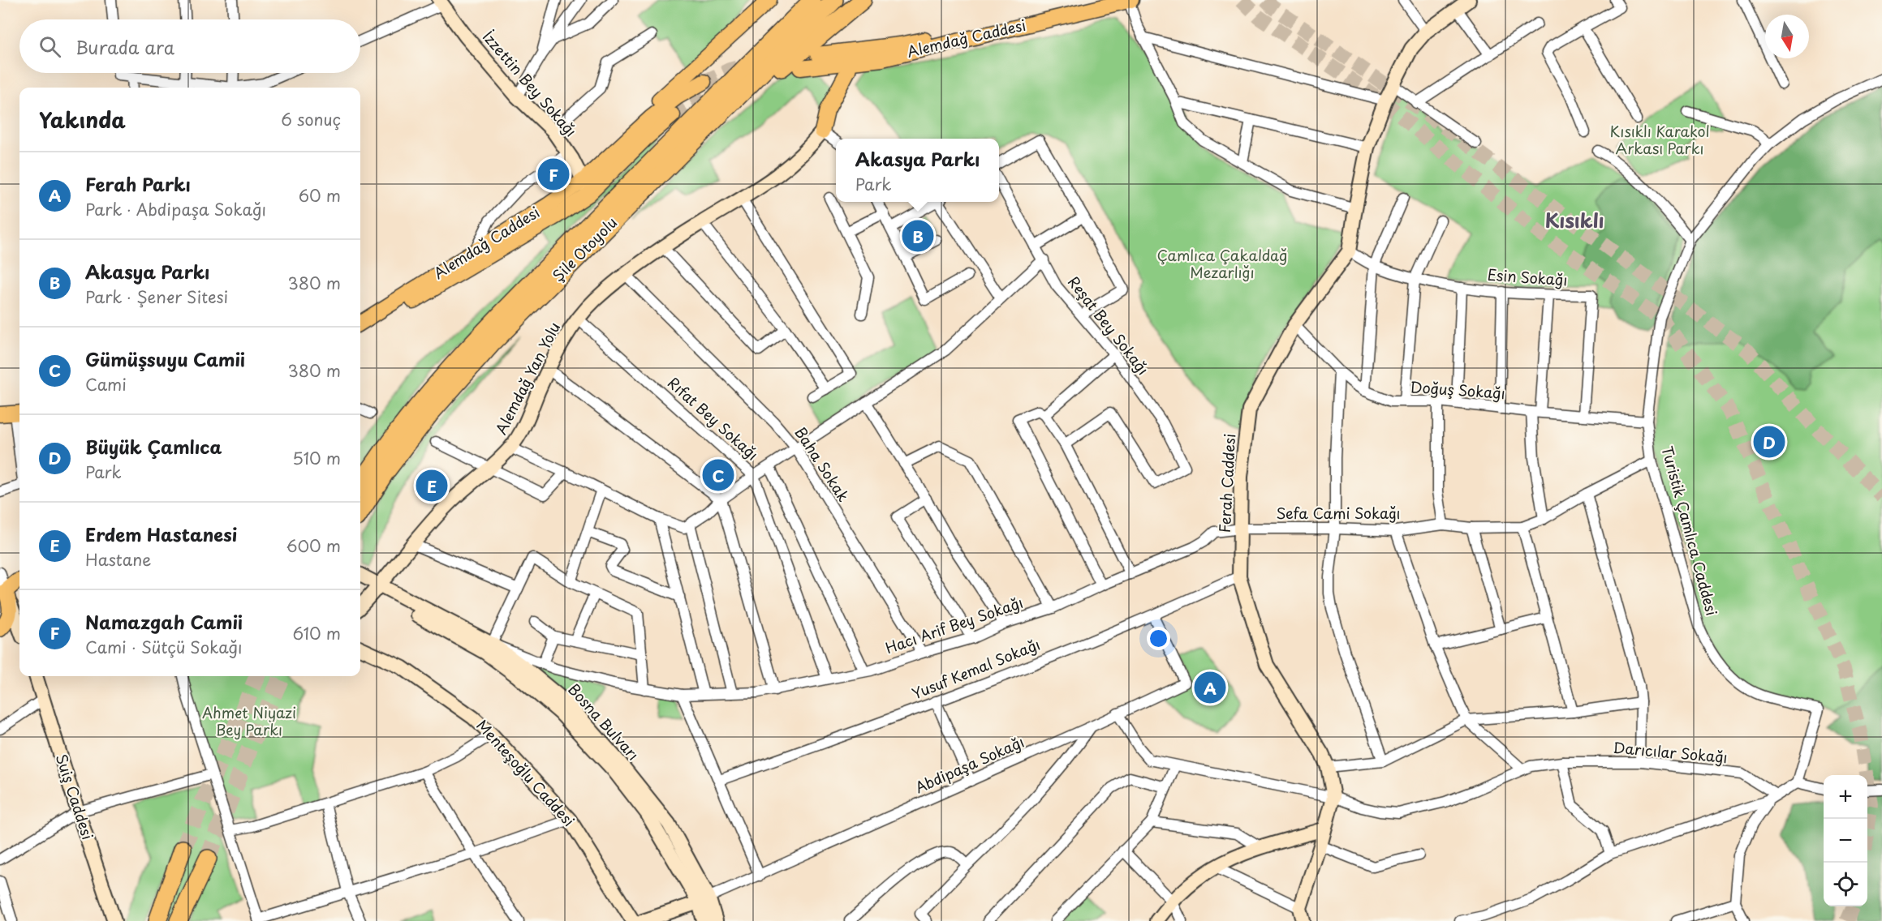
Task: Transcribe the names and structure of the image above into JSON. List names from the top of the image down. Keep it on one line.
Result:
{"streets":{"highway":["Şile Otoyolu"],"main road":["Alemdağ Caddesi"],"street":["İzzettin Bey Sokağı","Esin Sokağı","Reşat Bey Sokağı","Alemdağ Yan Yolu","Doğuş Sokağı","Rıfat Bey Sokağı","Baha Sokak","Ferah Caddesi","Sefa Cami Sokağı","Turistik Çamlıca Caddesi","Hacı Arif Bey Sokağı","Yusuf Kemal Sokağı","Bosna Bulvarı","Darıcılar Sokağı","Abdipaşa Sokağı","Menteşoğlu Caddesi","Suiş Caddesi"]},"crossings":[["Alemdağ Caddesi","İzzettin Bey Sokağı"],["Esin Sokağı","Doğuş Sokağı"],["Esin Sokağı","Ferah Caddesi"],["Alemdağ Yan Yolu","Rıfat Bey Sokağı"],["Alemdağ Yan Yolu","Baha Sokak"],["Alemdağ Yan Yolu","Bosna Bulvarı"],["Doğuş Sokağı","Ferah Caddesi"],["Doğuş Sokağı","Turistik Çamlıca Caddesi"],["Rıfat Bey Sokağı","Hacı Arif Bey Sokağı"],["Baha Sokak","Hacı Arif Bey Sokağı"],["Ferah Caddesi","Sefa Cami Sokağı"],["Ferah Caddesi","Yusuf Kemal Sokağı"],["Ferah Caddesi","Darıcılar Sokağı"],["Sefa Cami Sokağı","Turistik Çamlıca Caddesi"],["Sefa Cami Sokağı","Hacı Arif Bey Sokağı"],["Hacı Arif Bey Sokağı","Bosna Bulvarı"],["Yusuf Kemal Sokağı","Abdipaşa Sokağı"],["Bosna Bulvarı","Abdipaşa Sokağı"],["Darıcılar Sokağı","Abdipaşa Sokağı"]],"districts":["Kısıklı"],"parks":["Kısıklı Karakol Arkası Parkı","Çamlıca Çakaldağ Mezarlığı","Ahmet Niyazi Bey Parkı"],"north":"bottom","page":{"search":"Burada ara","heading":["Yakında","6 sonuç"],"popup":["Akasya Parkı","Park"],"list":[{"mark":"A","name":"Ferah Parkı","note":"Park · Abdipaşa Sokağı","value":"60 m"},{"mark":"B","name":"Akasya Parkı","note":"Park · Şener Sitesi","value":"380 m"},{"mark":"C","name":"Gümüşsuyu Camii","note":"Cami","value":"380 m"},{"mark":"D","name":"Büyük Çamlıca","note":"Park","value":"510 m"},{"mark":"E","name":"Erdem Hastanesi","note":"Hastane","value":"600 m"},{"mark":"F","name":"Namazgah Camii","note":"Cami · Sütçü Sokağı","value":"610 m"}],"pins":["F","B","D","C","E","A"],"map_buttons":["+","−"]}}
